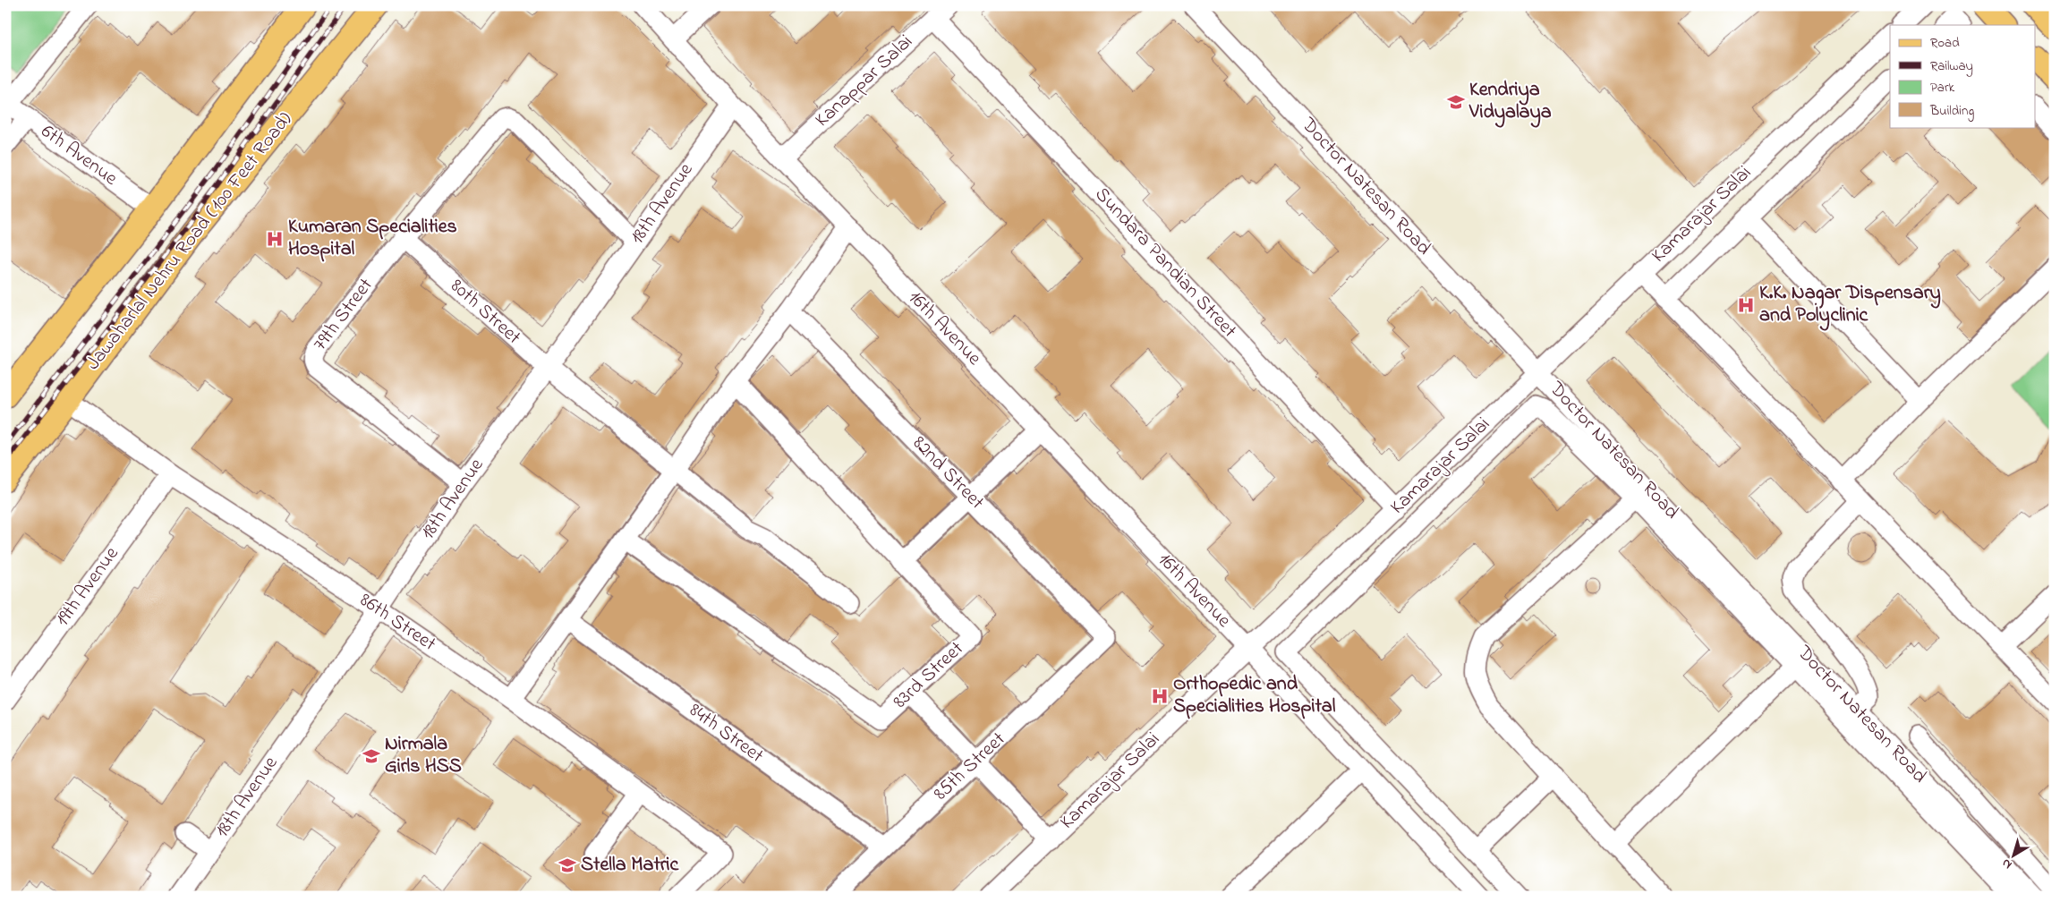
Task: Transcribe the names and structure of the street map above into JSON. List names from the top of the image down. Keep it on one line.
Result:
{"streets":{"main road":["Jawaharlal Nehru Road (100 Feet Road)"],"street":["Kanappar Salai","6th Avenue","Doctor Natesan Road","18th Avenue","Kamarajar Salai","Sundara Pandian Street","80th Street","79th Street","16th Avenue","82nd Street","19th Avenue","86th Street","83rd Street","84th Street","85th Street"]},"crossings":[["Kanappar Salai","Sundara Pandian Street"],["Kanappar Salai","16th Avenue"],["Doctor Natesan Road","Kamarajar Salai"],["18th Avenue","80th Street"],["18th Avenue","79th Street"],["18th Avenue","16th Avenue"],["18th Avenue","86th Street"],["Kamarajar Salai","Sundara Pandian Street"],["Kamarajar Salai","16th Avenue"],["Jawaharlal Nehru Road (100 Feet Road)","86th Street"],["80th Street","79th Street"],["82nd Street","85th Street"],["19th Avenue","86th Street"],["84th Street","85th Street"]],"places":{"school or university":["Kendriya Vidyalaya","Nirmala Girls HSS","Stella Matric"],"hospital":["Kumaran Specialities Hospital","K.K. Nagar Dispensary and Polyclinic","Orthopedic and Specialities Hospital"]},"legend":["Road","Railway","Park","Building"],"north":"bottom left"}
